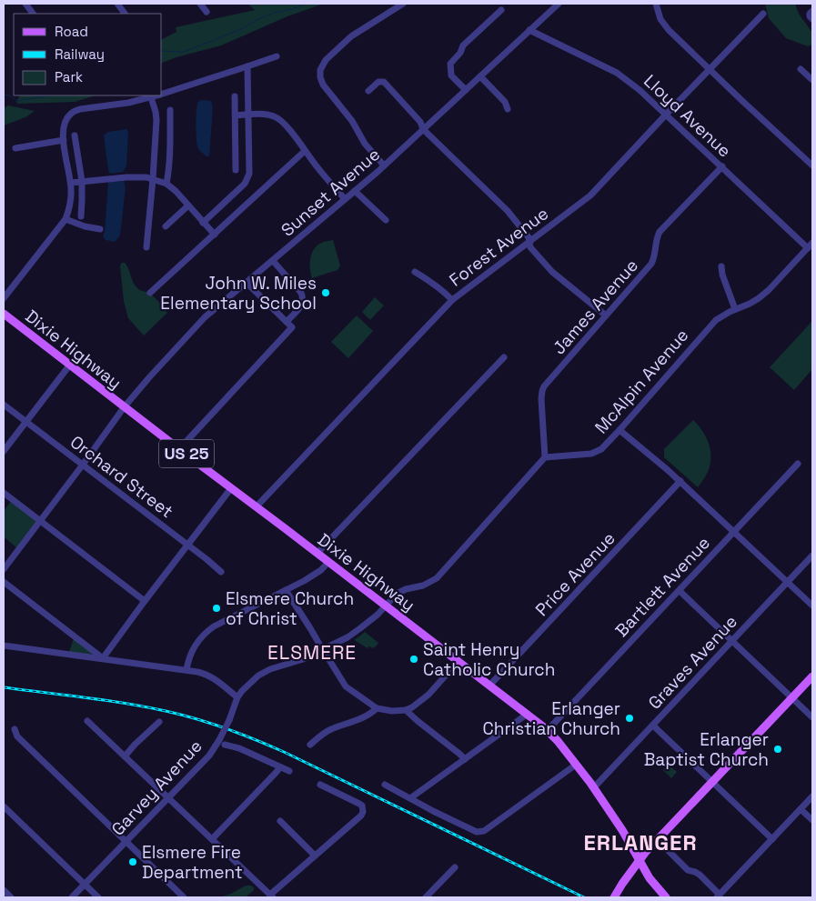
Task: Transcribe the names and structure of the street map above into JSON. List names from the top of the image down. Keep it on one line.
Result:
{"streets":{"main road":["Dixie Highway","US 25"],"street":["Lloyd Avenue","Sunset Avenue","Forest Avenue","James Avenue","McAlpin Avenue","Orchard Street","Price Avenue","Bartlett Avenue","Graves Avenue","Garvey Avenue"]},"crossings":[["Lloyd Avenue","Sunset Avenue"],["Lloyd Avenue","Forest Avenue"],["Lloyd Avenue","James Avenue"],["Lloyd Avenue","McAlpin Avenue"],["Sunset Avenue","Dixie Highway"],["Sunset Avenue","Orchard Street"],["Forest Avenue","Dixie Highway"],["James Avenue","McAlpin Avenue"],["Dixie Highway","Price Avenue"],["Dixie Highway","Bartlett Avenue"],["Dixie Highway","Graves Avenue"],["Dixie Highway","Garvey Avenue"]],"districts":["ELSMERE","ERLANGER"],"places":["John W. Miles Elementary School","Elsmere Church of Christ","Saint Henry Catholic Church","Erlanger Christian Church","Erlanger Baptist Church","Elsmere Fire Department"],"legend":["Road","Railway","Park"]}
